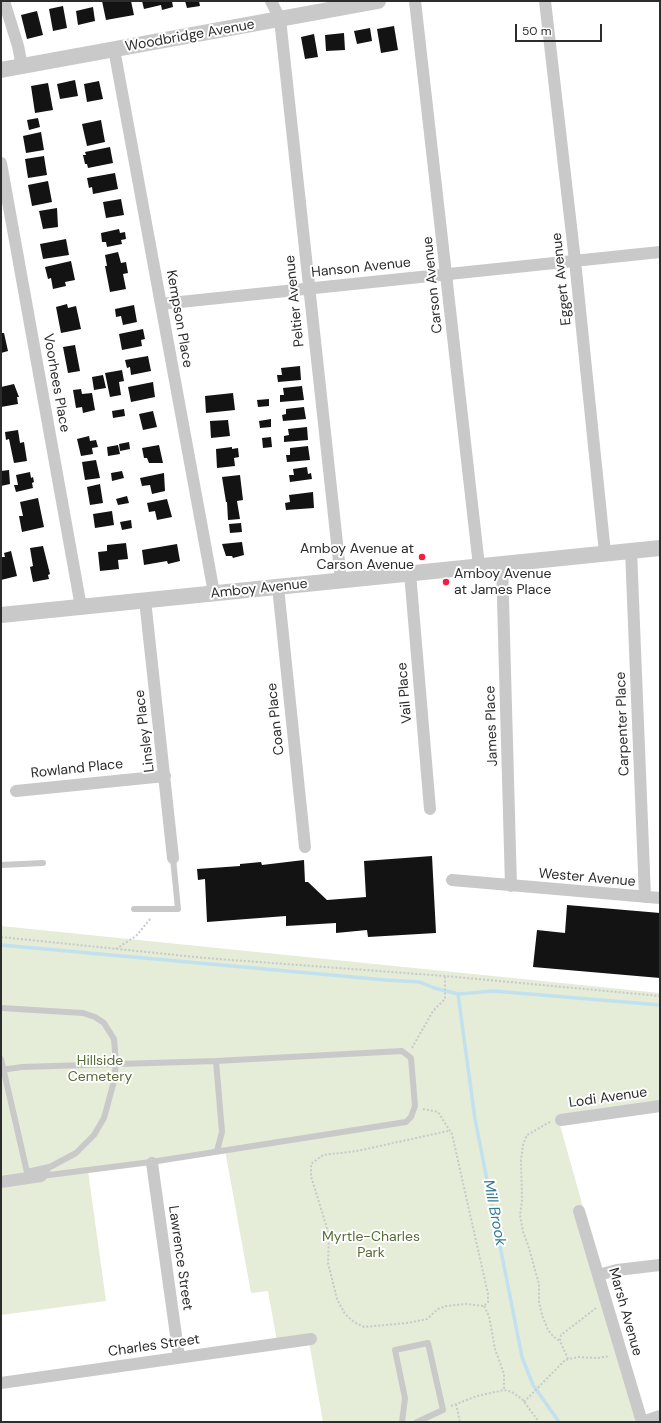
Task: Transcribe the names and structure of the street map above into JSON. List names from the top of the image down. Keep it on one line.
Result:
{"streets":{"street":["Woodbridge Avenue","Hanson Avenue","Eggert Avenue","Carson Avenue","Peltier Avenue","Kempson Place","Voorhees Place","Amboy Avenue","Vail Place","Coan Place","Carpenter Place","James Place","Linsley Place","Rowland Place","Wester Avenue","Lodi Avenue","Lawrence Street","Marsh Avenue","Charles Street"]},"crossings":[["Woodbridge Avenue","Peltier Avenue"],["Woodbridge Avenue","Kempson Place"],["Hanson Avenue","Eggert Avenue"],["Hanson Avenue","Carson Avenue"],["Hanson Avenue","Peltier Avenue"],["Hanson Avenue","Kempson Place"],["Eggert Avenue","Amboy Avenue"],["Carson Avenue","Amboy Avenue"],["Peltier Avenue","Amboy Avenue"],["Kempson Place","Amboy Avenue"],["Voorhees Place","Amboy Avenue"],["Amboy Avenue","Vail Place"],["Amboy Avenue","Coan Place"],["Amboy Avenue","Carpenter Place"],["Amboy Avenue","James Place"],["Amboy Avenue","Linsley Place"],["Carpenter Place","Wester Avenue"],["James Place","Wester Avenue"],["Linsley Place","Rowland Place"],["Lawrence Street","Charles Street"]],"water":["Mill Brook"],"parks":["Hillside Cemetery","Myrtle-Charles Park"],"places":["Amboy Avenue at Carson Avenue","Amboy Avenue at James Place"],"scale_bar":"50 m"}
